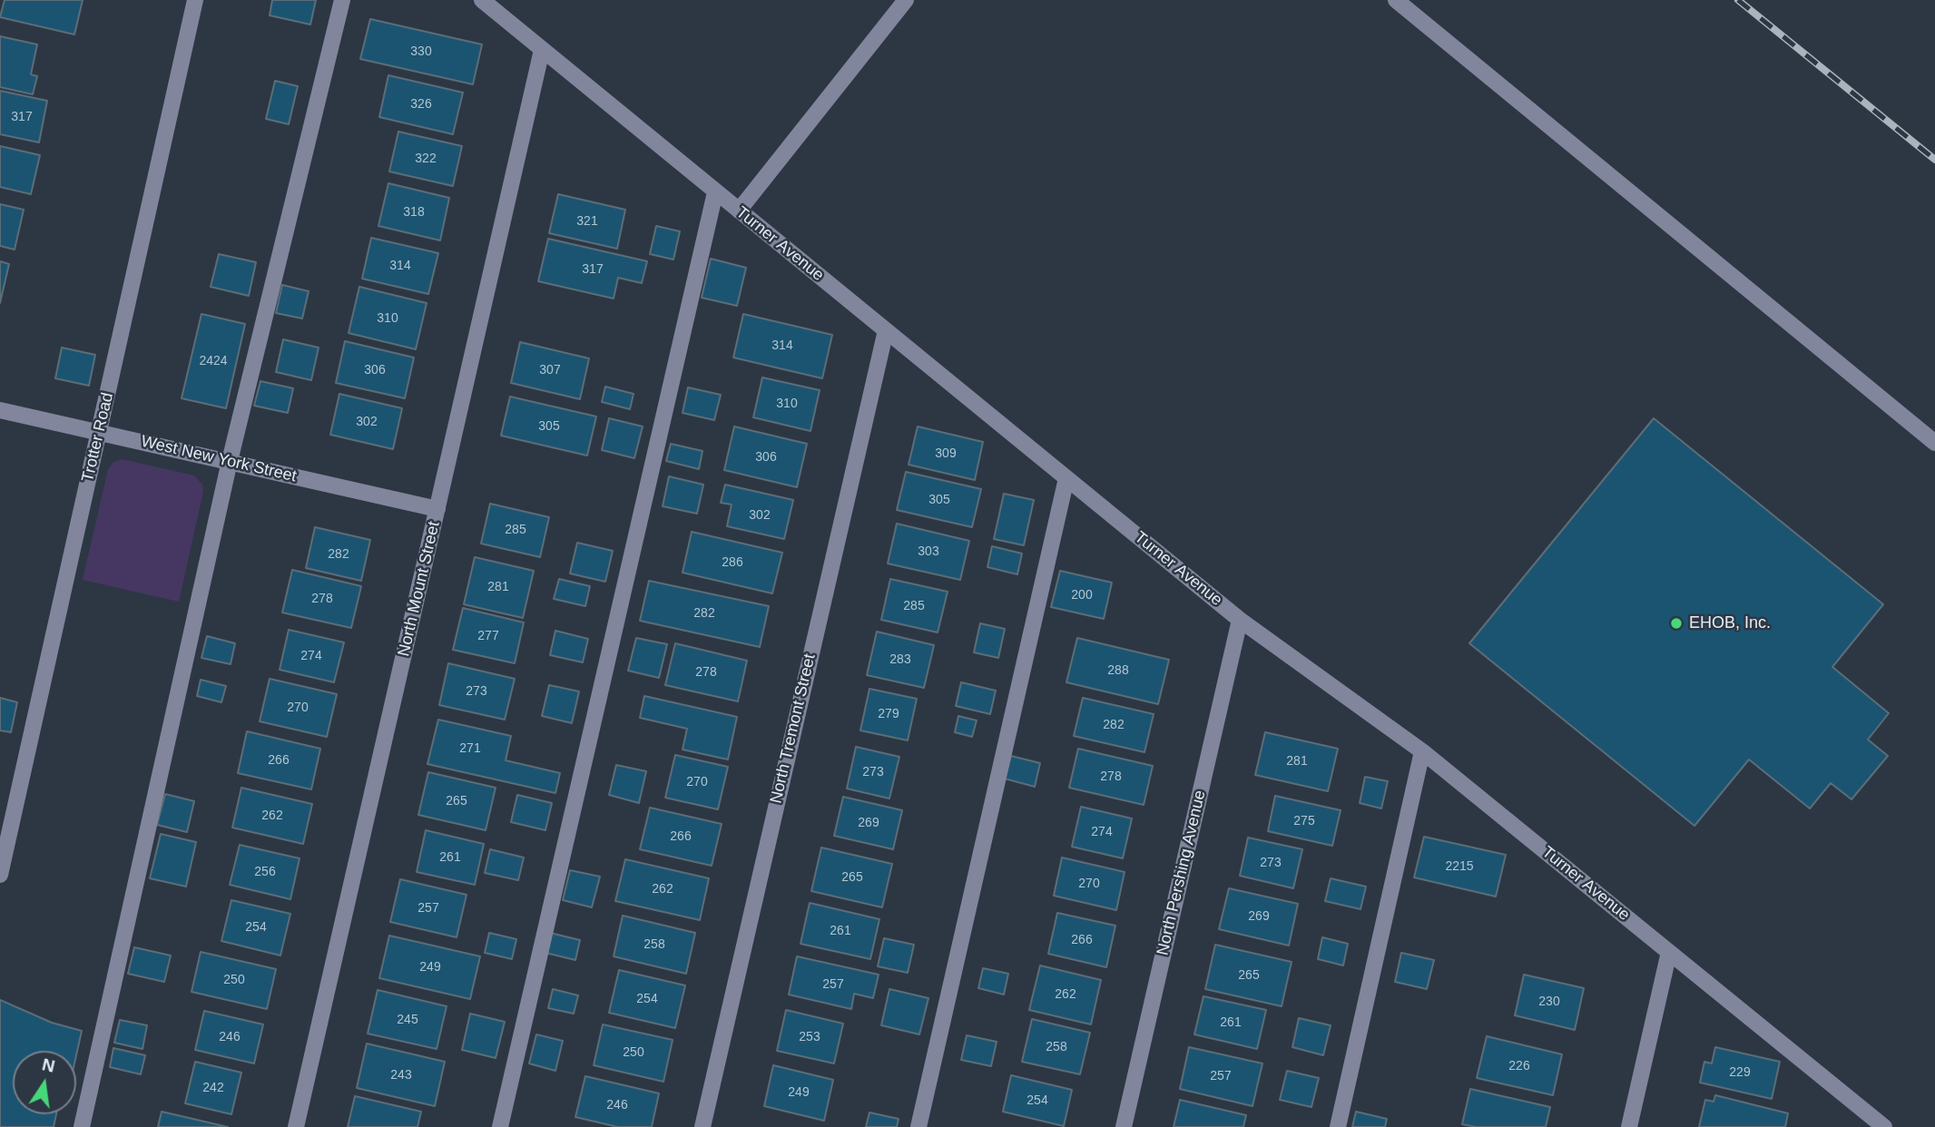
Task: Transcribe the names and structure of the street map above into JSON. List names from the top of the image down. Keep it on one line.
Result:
{"streets":{"street":["Turner Avenue","Trotter Road","West New York Street","North Mount Street","North Tremont Street","North Pershing Avenue"]},"crossings":[["Turner Avenue","North Mount Street"],["Turner Avenue","North Tremont Street"],["Turner Avenue","North Pershing Avenue"],["Trotter Road","West New York Street"],["West New York Street","North Mount Street"]],"places":["EHOB, Inc."],"house_numbers":["330","326","317","322","318","321","314","317","310","314","2424","306","307","310","302","305","309","306","305","302","285","303","282","286","281","200","278","285","282","277","274","283","288","278","273","270","279","282","271","266","281","273","278","270","265","262","275","269","274","266","261","273","2215","256","265","270","262","257","269","254","261","266","258","249","265","250","257","262","254","230","245","261","246","253","258","250","226","229","243","257","242","249","254","246"],"north":"top"}
